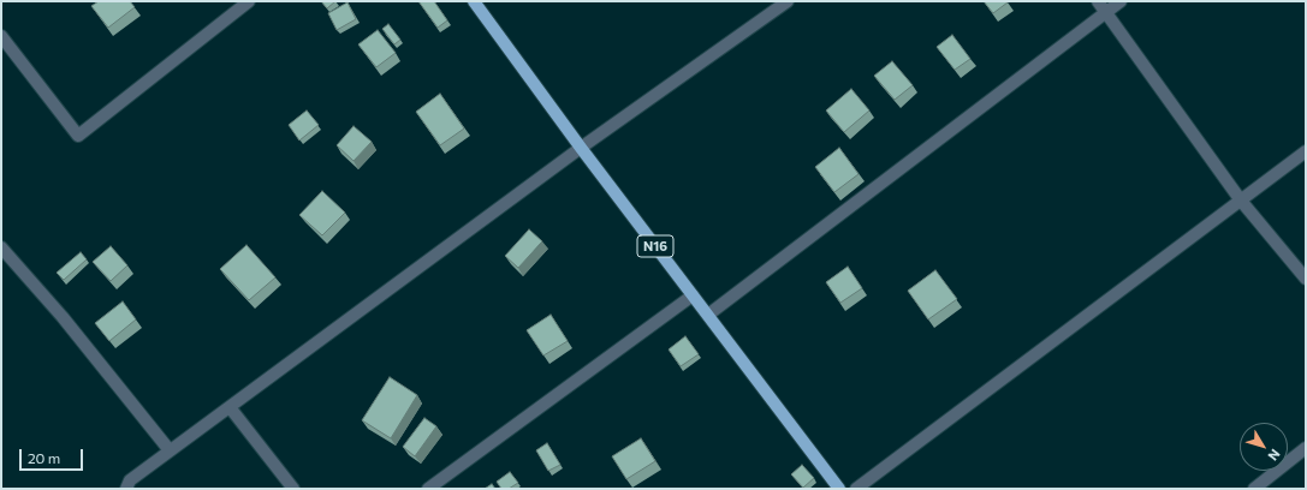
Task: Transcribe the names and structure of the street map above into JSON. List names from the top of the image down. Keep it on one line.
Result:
{"streets":{"main road":["N16"]},"scale_bar":"20 m","north":"bottom right"}
